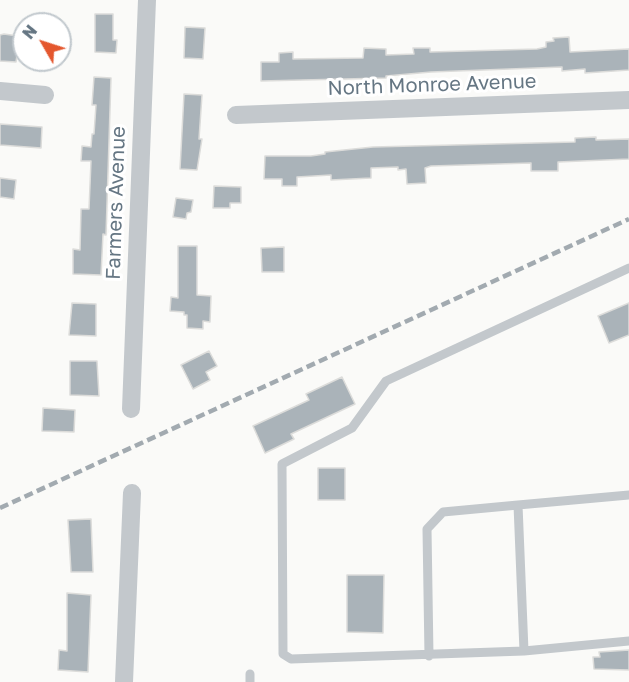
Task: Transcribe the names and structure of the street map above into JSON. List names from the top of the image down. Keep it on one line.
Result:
{"streets":{"street":["North Monroe Avenue","Farmers Avenue"]},"north":"top left"}
